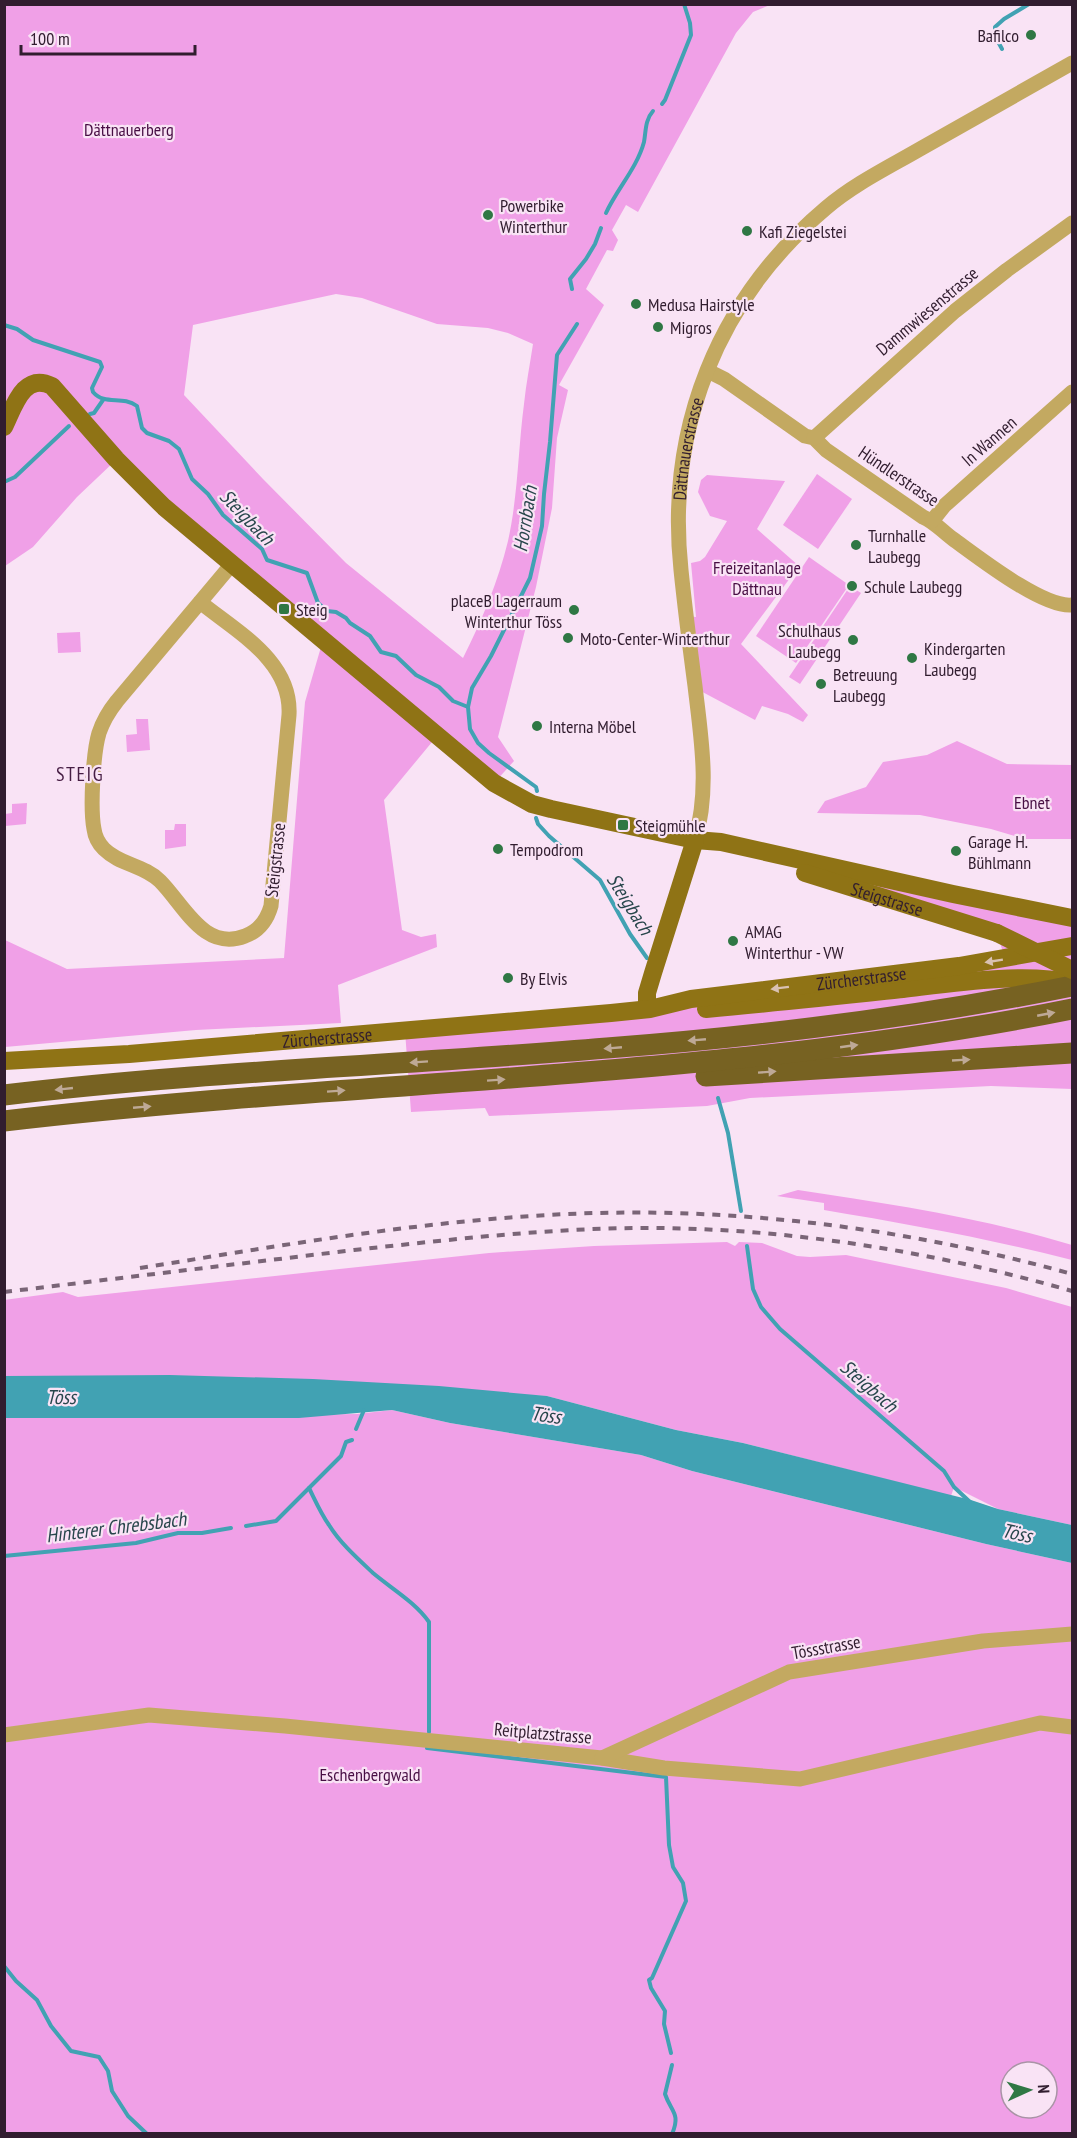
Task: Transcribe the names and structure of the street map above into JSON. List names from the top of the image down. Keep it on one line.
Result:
{"streets":{"main road":["Dättnauerstrasse","Steigstrasse","Zürcherstrasse"],"street":["Dammwiesenstrasse","In Wannen","Hündlerstrasse","Tössstrasse","Reitplatzstrasse"]},"crossings":[["Dammwiesenstrasse","Hündlerstrasse"],["In Wannen","Hündlerstrasse"],["Dättnauerstrasse","Hündlerstrasse"],["Dättnauerstrasse","Steigstrasse"],["Dättnauerstrasse","Zürcherstrasse"],["Tössstrasse","Reitplatzstrasse"]],"districts":["STEIG"],"water":["Steigbach","Hornbach","Töss","Hinterer Chrebsbach"],"parks":["Dättnauerberg","Freizeitanlage Dättnau","Ebnet","Eschenbergwald"],"places":{"other":["Bafilco","Powerbike Winterthur","Kafi Ziegelstei","Medusa Hairstyle","Migros","Turnhalle Laubegg","Schule Laubegg","placeB Lagerraum Winterthur Töss","Moto-Center-Winterthur","Schulhaus Laubegg","Kindergarten Laubegg","Betreuung Laubegg","Interna Möbel","Tempodrom","Garage H. Bühlmann","AMAG Winterthur - VW","By Elvis"],"transit":["Steig","Steigmühle"]},"scale_bar":"100 m","north":"right"}
